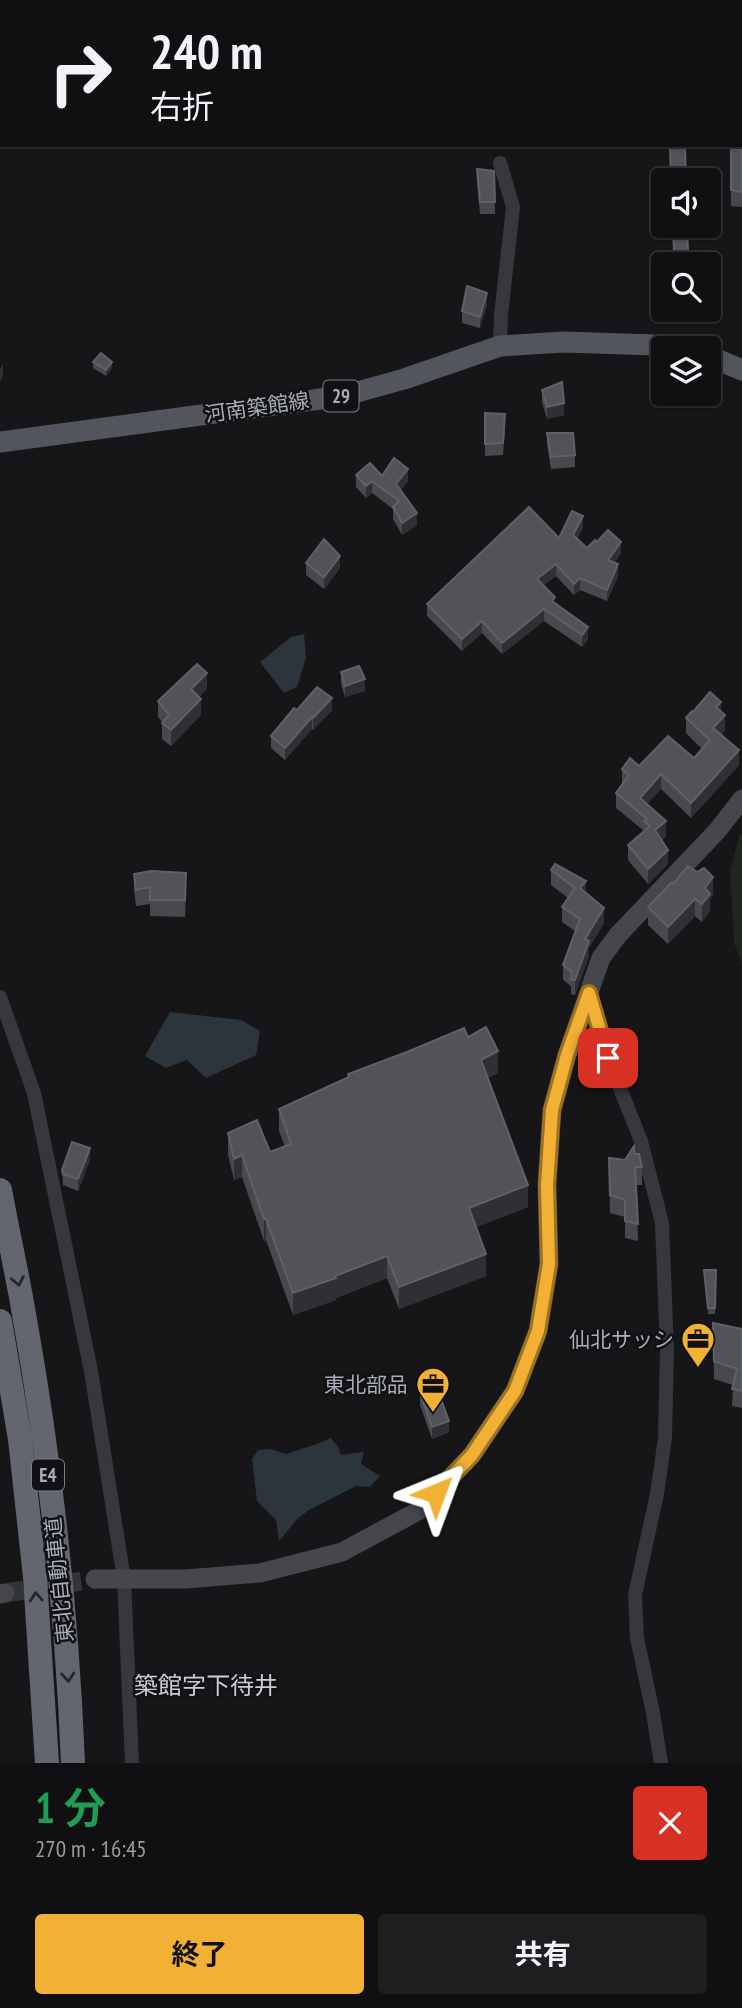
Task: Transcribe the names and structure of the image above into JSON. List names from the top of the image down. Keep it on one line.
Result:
{"streets":{"highway":["E4","東北自動車道"],"main road":["29","河南築館線"]},"districts":["築館字下待井"],"places":{"office":["仙北サッシ","東北部品"]},"page":{"turn":["240 m","右折"],"heading":["1 分","270 m · 16:45"],"buttons":["終了","共有"]}}
